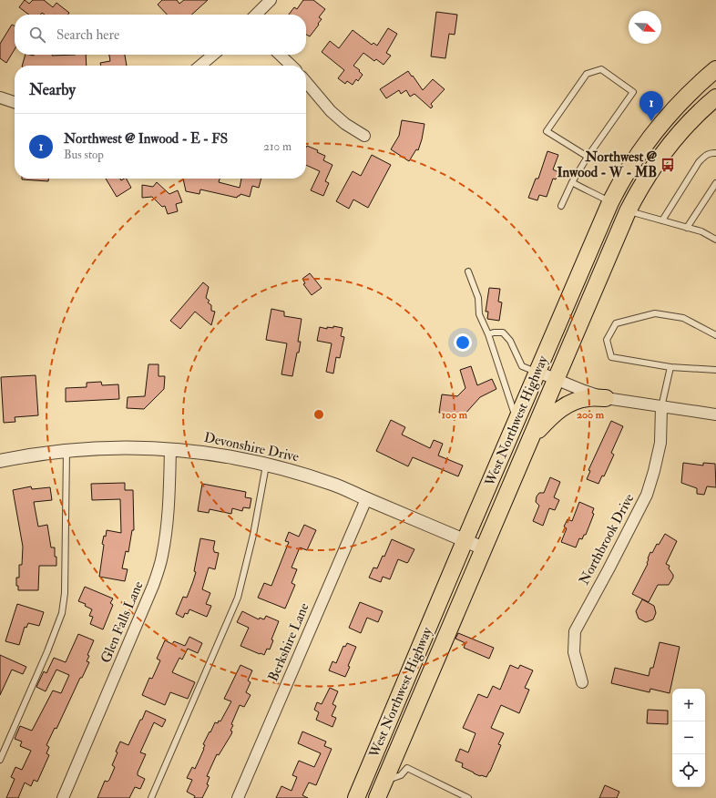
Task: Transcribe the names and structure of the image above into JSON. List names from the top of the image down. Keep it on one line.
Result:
{"streets":{"main road":["West Northwest Highway"],"street":["Devonshire Drive","Northbrook Drive","Glen Falls Lane","Berkshire Lane"]},"crossings":[["West Northwest Highway","Devonshire Drive"],["Devonshire Drive","Glen Falls Lane"],["Devonshire Drive","Berkshire Lane"]],"places":{"bus stop":["Northwest @ Inwood - W - MB"]},"north":"bottom right","page":{"search":"Search here","heading":"Nearby","pins":"1","list":[{"mark":"1","name":"Northwest @ Inwood - E - FS","note":"Bus stop","value":"210 m"}],"map_buttons":["+","−"]},"rings":["100 m","200 m"]}
